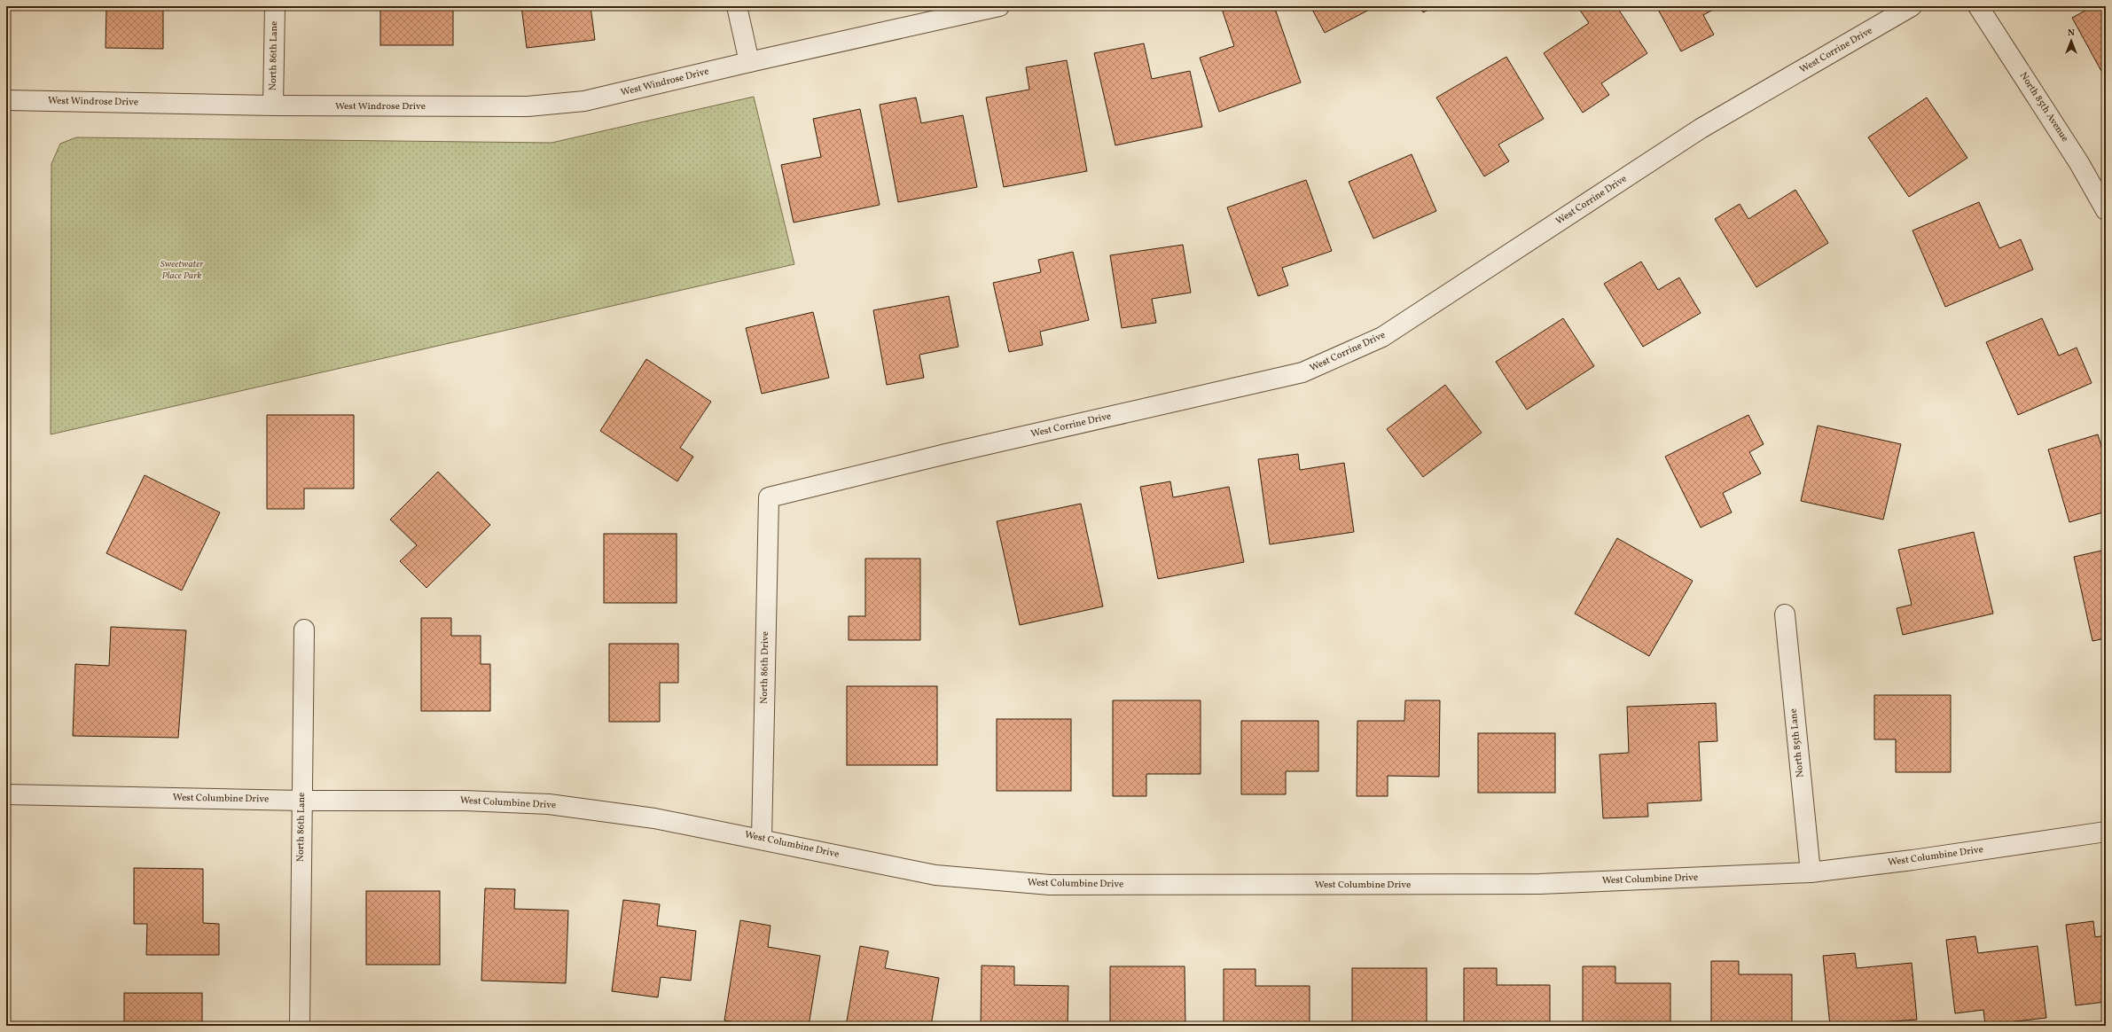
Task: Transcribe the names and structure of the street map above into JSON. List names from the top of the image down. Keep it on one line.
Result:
{"streets":{"street":["West Corrine Drive","North 86th Lane","West Windrose Drive","North 85th Avenue","North 86th Drive","North 85th Lane","West Columbine Drive"]},"crossings":[["West Corrine Drive","North 86th Drive"],["North 86th Lane","West Windrose Drive"],["North 86th Lane","West Columbine Drive"],["North 86th Drive","West Columbine Drive"],["North 85th Lane","West Columbine Drive"]],"parks":["Sweetwater Place Park"],"north":"top"}
